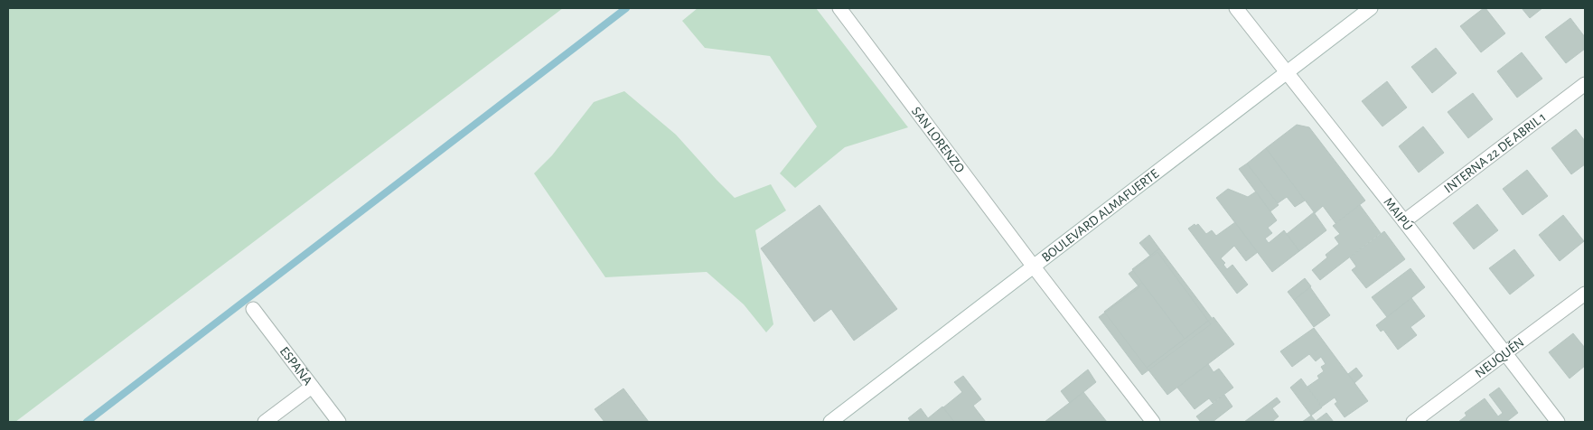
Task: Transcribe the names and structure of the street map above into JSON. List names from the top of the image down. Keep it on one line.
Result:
{"streets":{"street":["SAN LORENZO","INTERNA 22 DE ABRIL 1","BOULEVARD ALMAFUERTE","MAIPÚ","NEUQUÉN","ESPAÑA"]},"crossings":[["SAN LORENZO","BOULEVARD ALMAFUERTE"],["INTERNA 22 DE ABRIL 1","MAIPÚ"],["BOULEVARD ALMAFUERTE","MAIPÚ"],["MAIPÚ","NEUQUÉN"]]}
